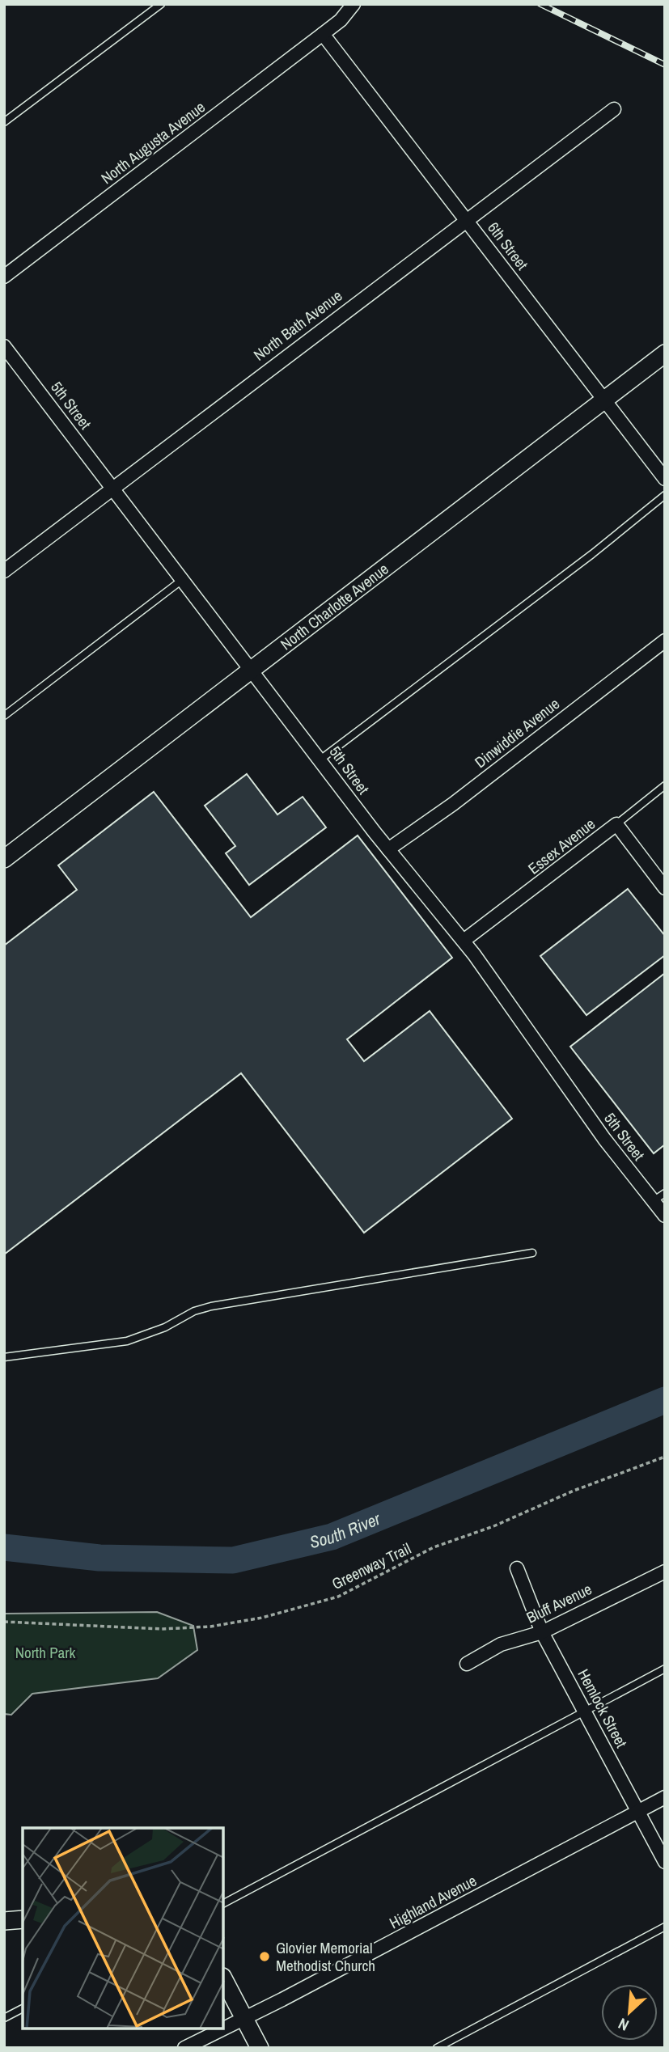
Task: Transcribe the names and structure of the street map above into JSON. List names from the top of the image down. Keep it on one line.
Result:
{"streets":{"street":["North Augusta Avenue","6th Street","North Bath Avenue","5th Street","North Charlotte Avenue","Dinwiddie Avenue","Essex Avenue","Bluff Avenue","Hemlock Street","Highland Avenue"],"path":["Greenway Trail"]},"crossings":[["North Augusta Avenue","6th Street"],["6th Street","North Bath Avenue"],["6th Street","North Charlotte Avenue"],["North Bath Avenue","5th Street"],["5th Street","North Charlotte Avenue"],["5th Street","Dinwiddie Avenue"],["5th Street","Essex Avenue"],["Bluff Avenue","Hemlock Street"],["Hemlock Street","Highland Avenue"]],"water":["South River"],"parks":["North Park"],"places":["Glovier Memorial Methodist Church"],"north":"bottom left"}
